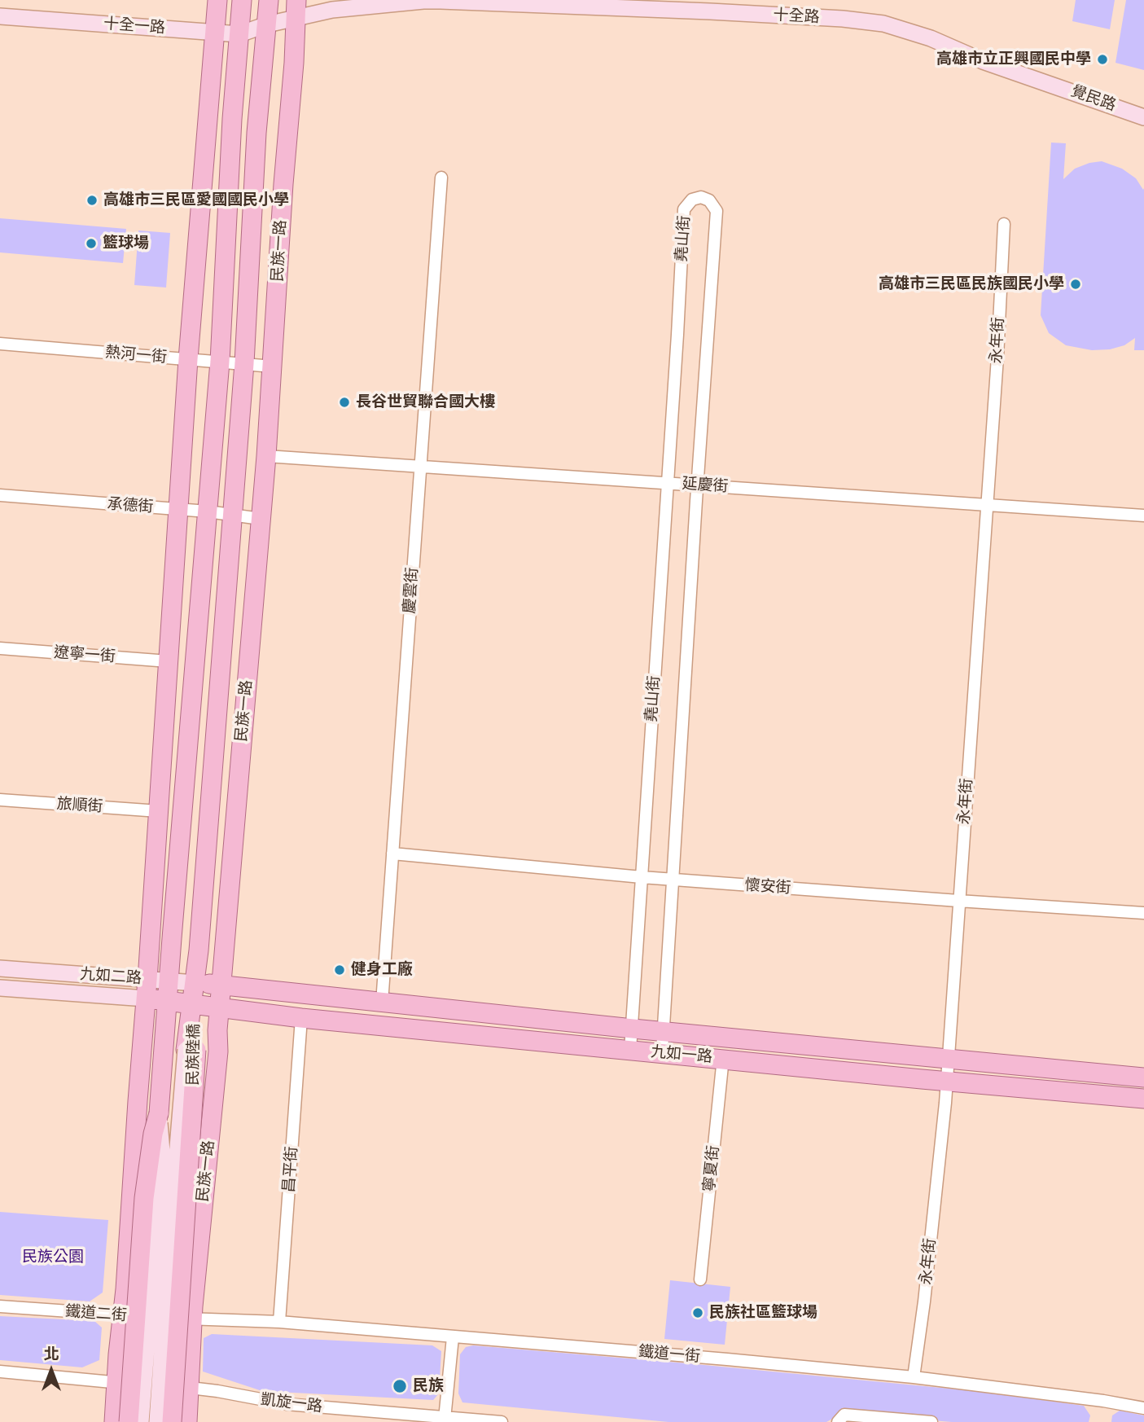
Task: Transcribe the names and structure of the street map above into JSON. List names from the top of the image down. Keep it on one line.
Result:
{"streets":{"main road":["民族一路","九如二路","民族陸橋","九如一路"],"street":["十全路","十全一路","覺民路","堯山街","永年街","熱河一街","延慶街","承德街","慶雲街","遼寧一街","旅順街","懷安街","寧夏街","昌平街","鐵道二街","鐵道一街","凱旋一路"]},"crossings":[["十全路","十全一路"],["十全路","覺民路"],["十全路","民族一路"],["十全一路","民族一路"],["堯山街","延慶街"],["堯山街","懷安街"],["堯山街","九如一路"],["民族一路","熱河一街"],["民族一路","延慶街"],["民族一路","承德街"],["民族一路","九如二路"],["民族一路","民族陸橋"],["民族一路","九如一路"],["民族一路","鐵道二街"],["民族一路","鐵道一街"],["民族一路","凱旋一路"],["永年街","延慶街"],["永年街","懷安街"],["永年街","九如一路"],["永年街","鐵道一街"],["延慶街","慶雲街"],["慶雲街","懷安街"],["慶雲街","九如一路"],["九如二路","民族陸橋"],["九如二路","九如一路"],["九如一路","寧夏街"],["九如一路","昌平街"],["昌平街","鐵道一街"],["鐵道二街","鐵道一街"]],"parks":["民族公園"],"places":["高雄市立正興國民中學","高雄市三民區愛國國民小學","籃球場","高雄市三民區民族國民小學","長谷世貿聯合國大樓","健身工廠","民族社區籃球場","民族"],"north":"top"}
